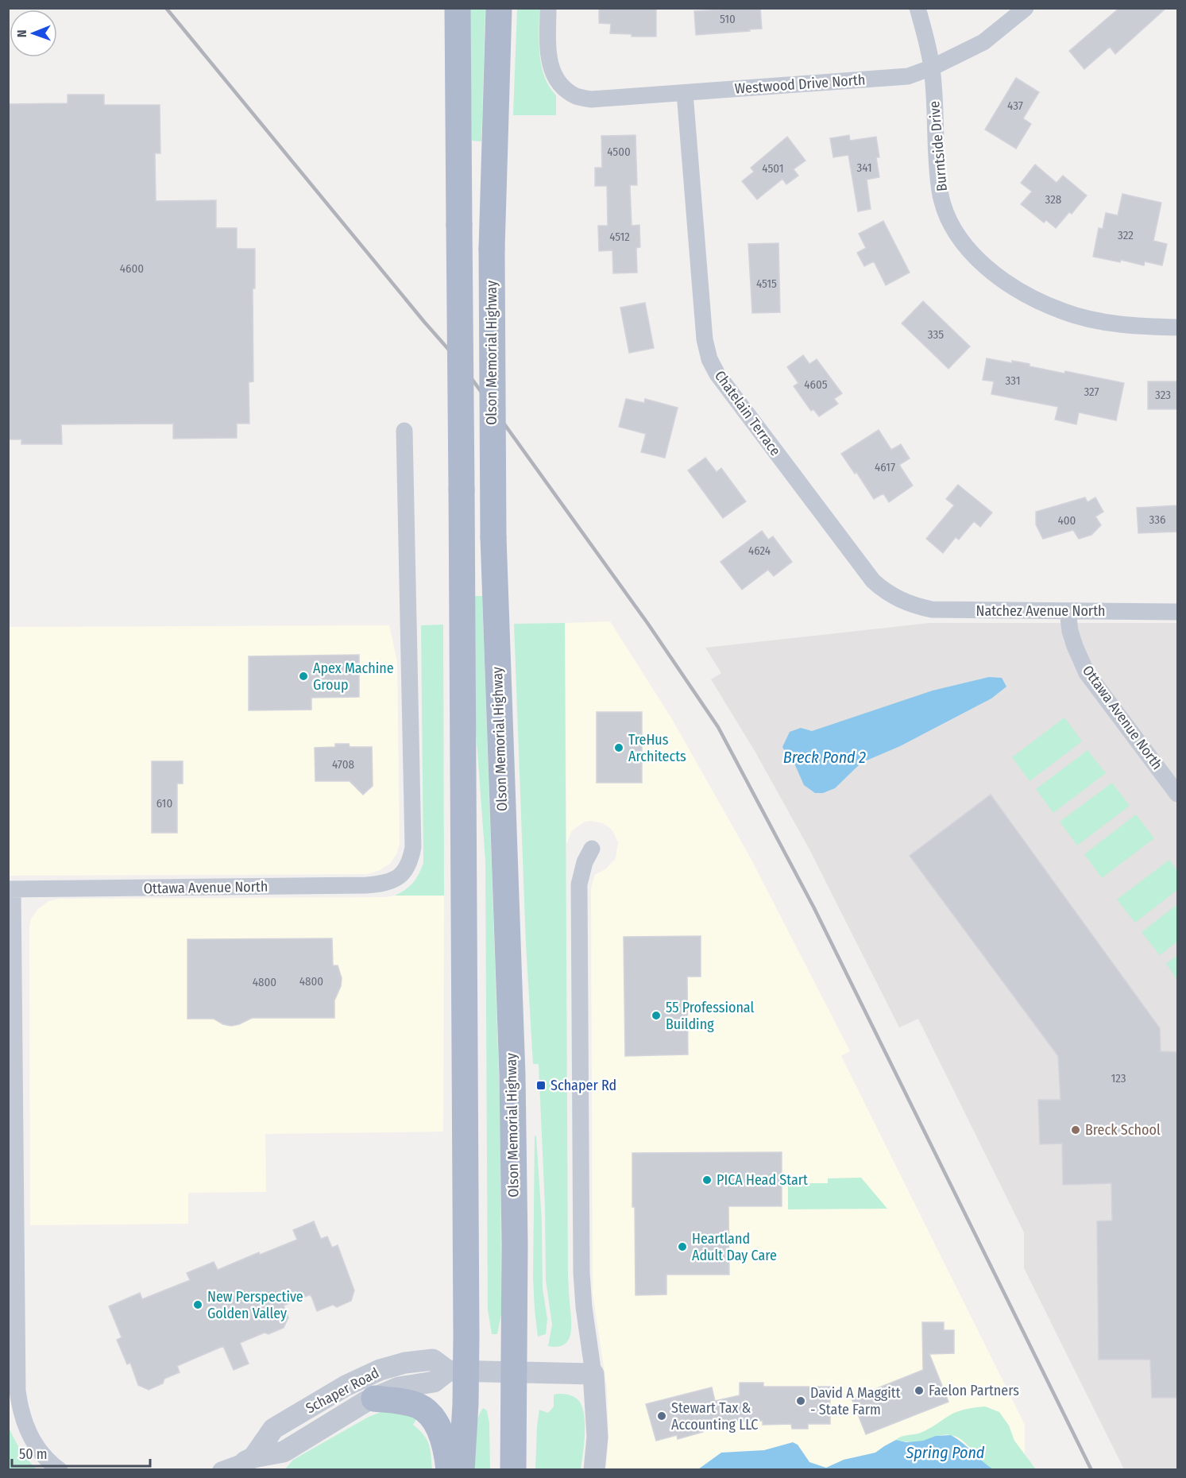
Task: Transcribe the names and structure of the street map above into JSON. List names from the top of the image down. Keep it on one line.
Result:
{"streets":{"main road":["Olson Memorial Highway"],"street":["Westwood Drive North","Burntside Drive","Chatelain Terrace","Natchez Avenue North","Ottawa Avenue North","Schaper Road"]},"crossings":[["Westwood Drive North","Burntside Drive"],["Westwood Drive North","Chatelain Terrace"],["Olson Memorial Highway","Schaper Road"],["Chatelain Terrace","Natchez Avenue North"],["Natchez Avenue North","Ottawa Avenue North"]],"water":["Breck Pond 2","Spring Pond"],"places":{"other":["Apex Machine Group","TreHus Architects","55 Professional Building","Breck School","PICA Head Start","Heartland Adult Day Care","New Perspective Golden Valley","Faelon Partners","David A Maggitt - State Farm","Stewart Tax & Accounting LLC"],"transit":["Schaper Rd"]},"house_numbers":["510","437","4500","341","4501","328","322","4512","4600","4515","335","331","4605","327","323","4617","336","400","4624","4708","610","4800","4800","123"],"scale_bar":"50 m","north":"left"}
